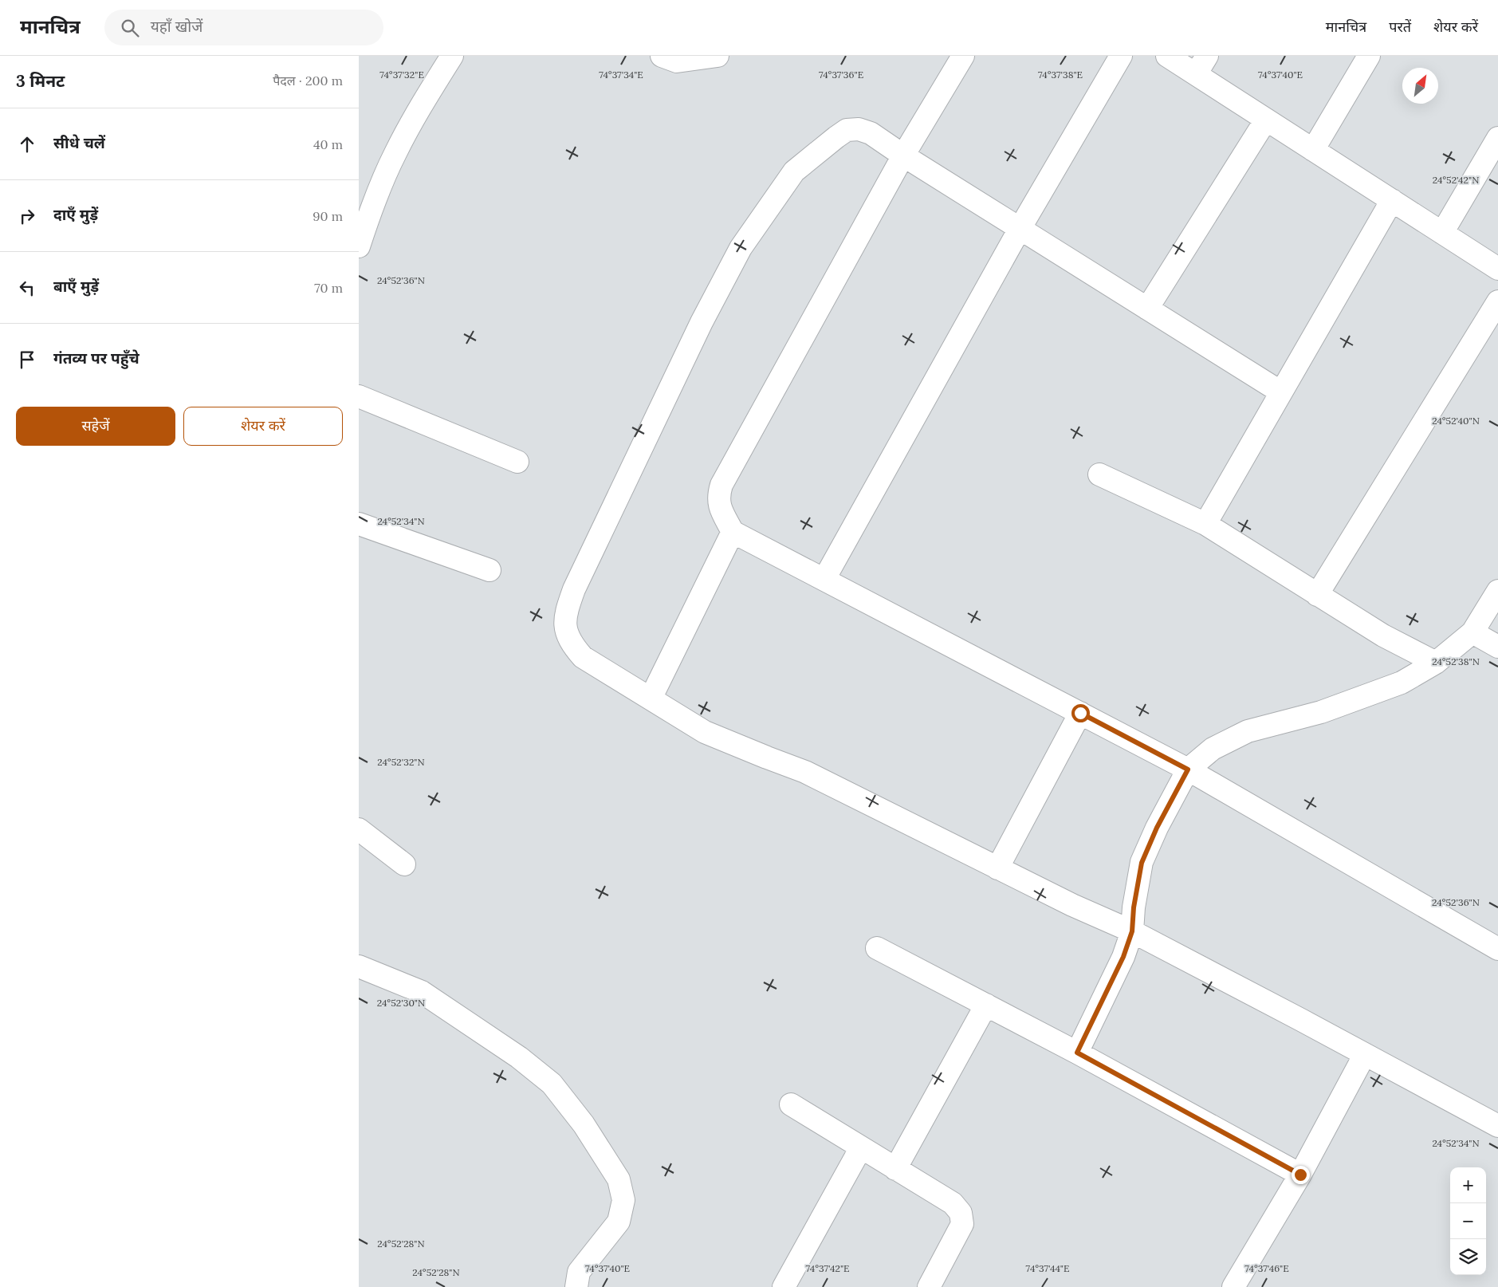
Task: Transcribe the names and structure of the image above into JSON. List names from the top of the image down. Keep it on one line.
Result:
{"north":"top right","page":{"header":"मानचित्र","search":"यहाँ खोजें","nav":["मानचित्र","परतें","शेयर करें"],"heading":["3 मिनट","पैदल · 200 m"],"list":[["सीधे चलें","40 m"],["दाएँ मुड़ें","90 m"],["बाएँ मुड़ें","70 m"],"गंतव्य पर पहुँचे"],"buttons":["सहेजें","शेयर करें"],"map_buttons":["+","−"]},"coordinates":["74°37'32\"E","74°37'34\"E","74°37'36\"E","74°37'38\"E","74°37'40\"E","24°52'42\"N","24°52'36\"N","24°52'40\"N","24°52'34\"N","24°52'38\"N","24°52'32\"N","24°52'30\"N","24°52'28\"N","74°37'42\"E","74°37'44\"E","74°37'46\"E"]}
